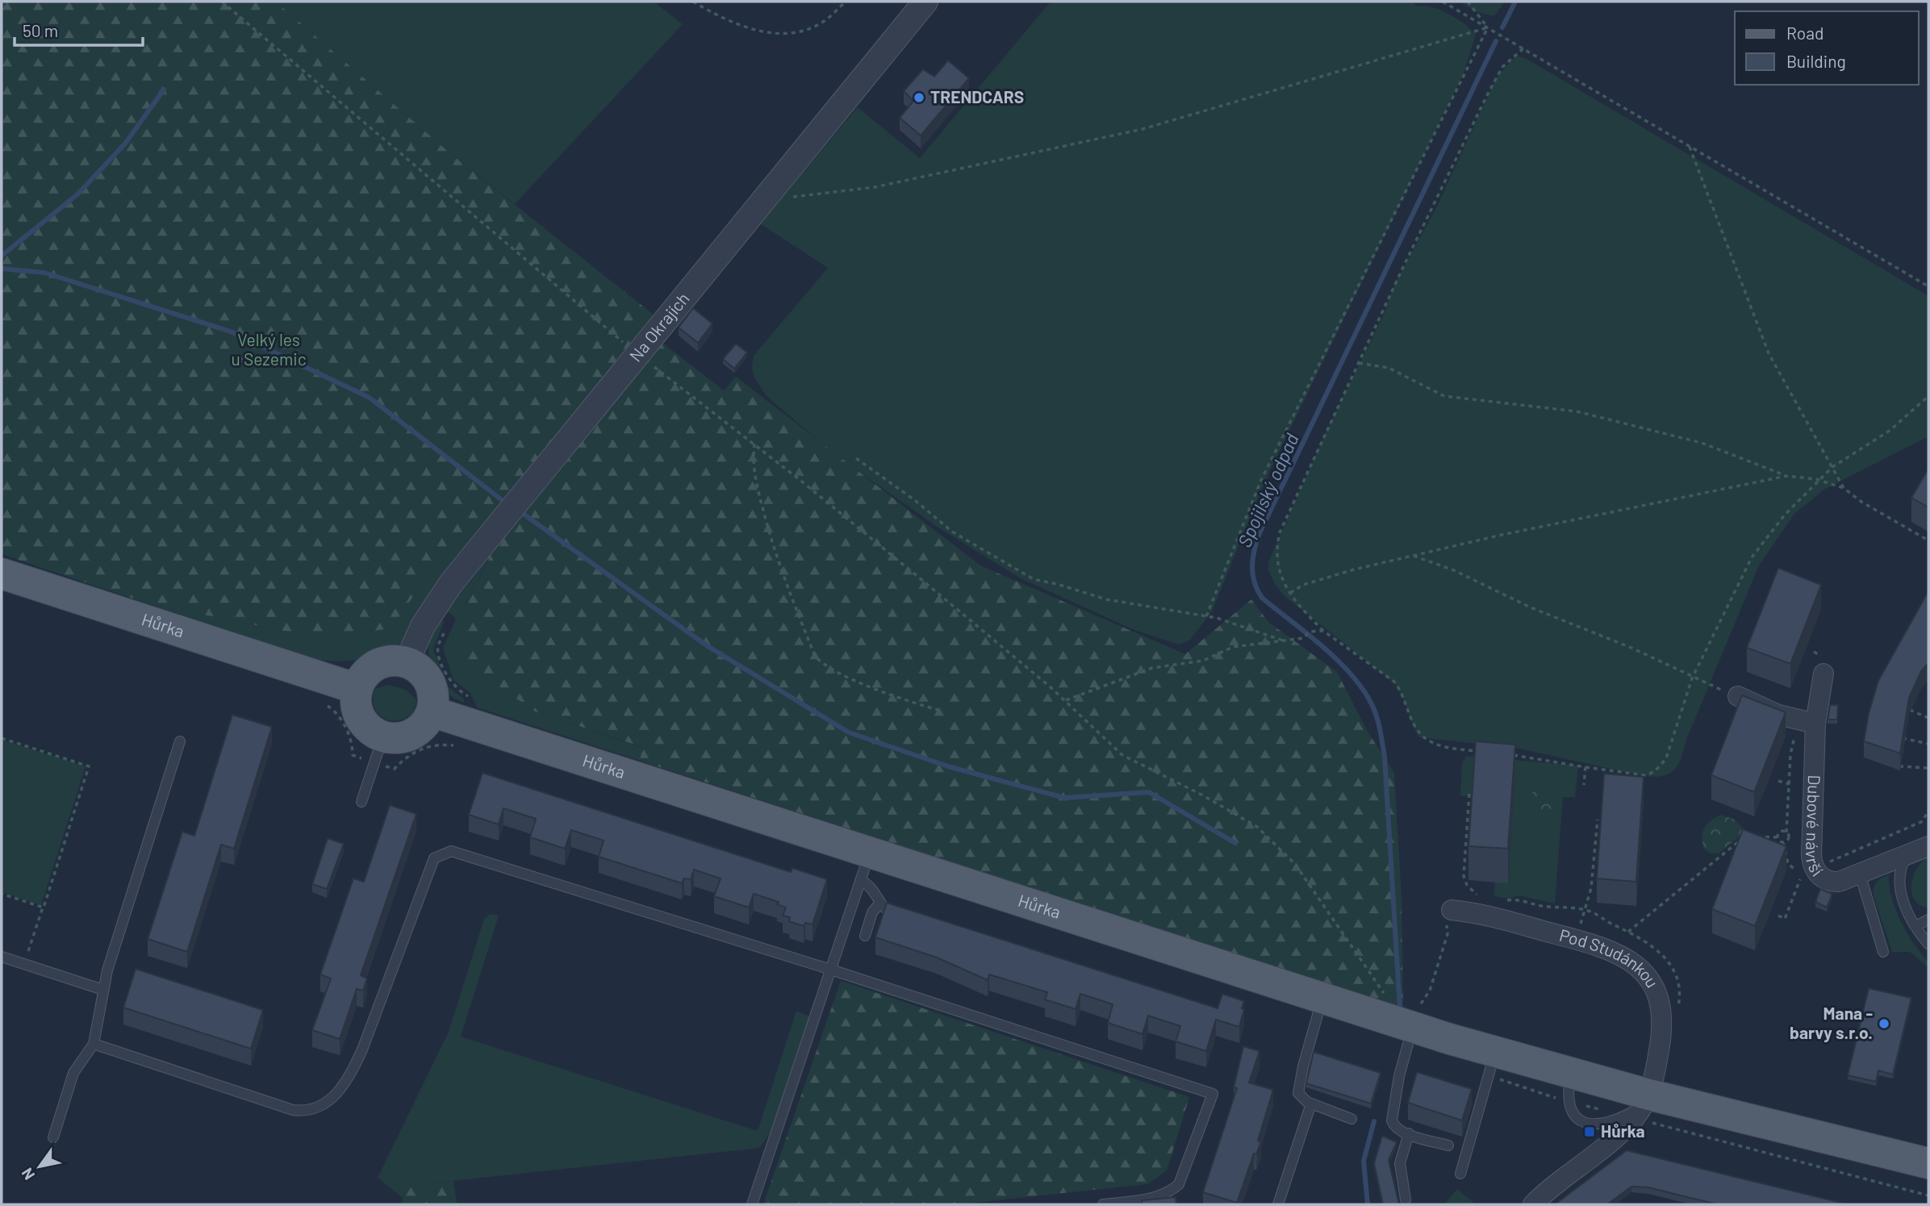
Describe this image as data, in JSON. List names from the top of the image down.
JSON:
{
  "streets": {
    "main road": ["Hůrka"],
    "street": ["Na Okrajích", "Dubové návrší", "Pod Studánkou"]
  },
  "crossings": [
    ["Na Okrajích", "Hůrka"],
    ["Hůrka", "Pod Studánkou"]
  ],
  "water": ["Spojilský odpad"],
  "parks": ["Velký les u Sezemic"],
  "places": {
    "other": ["TRENDCARS", "Mana - barvy s.r.o."],
    "transit": ["Hůrka"]
  },
  "legend": ["Road", "Building"],
  "scale_bar": "50 m",
  "north": "bottom left"
}
